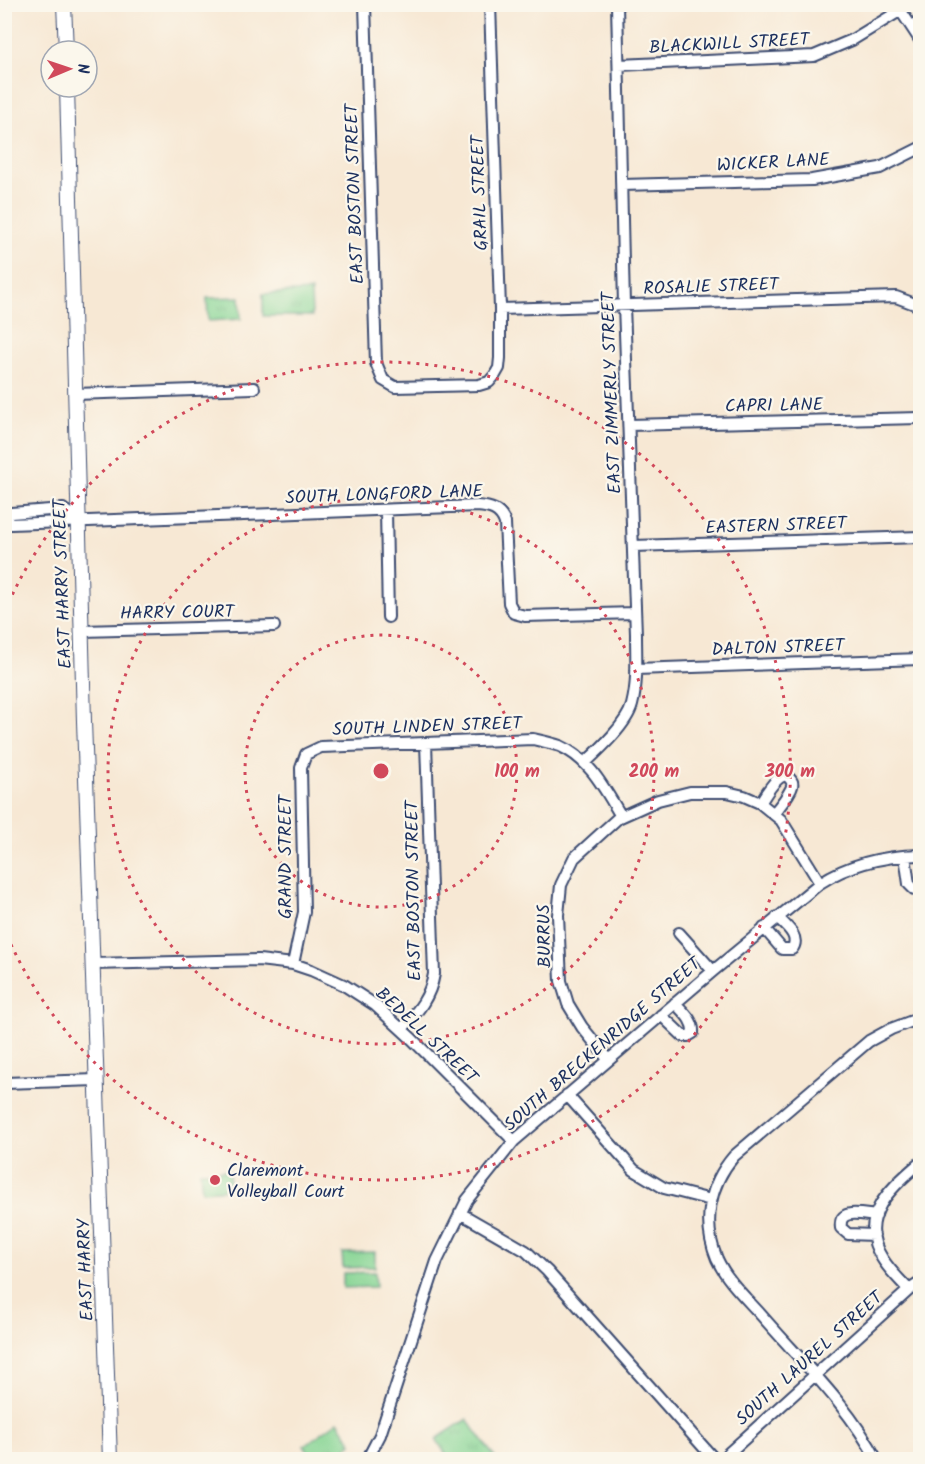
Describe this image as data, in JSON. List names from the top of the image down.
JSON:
{
  "streets": {
    "main road": ["EAST HARRY STREET", "EAST HARRY"],
    "street": [
      "BLACKWILL STREET",
      "WICKER LANE",
      "GRAIL STREET",
      "EAST BOSTON STREET",
      "ROSALIE STREET",
      "EAST ZIMMERLY STREET",
      "CAPRI LANE",
      "SOUTH LONGFORD LANE",
      "EASTERN STREET",
      "HARRY COURT",
      "DALTON STREET",
      "SOUTH LINDEN STREET",
      "GRAND STREET",
      "BURRUS",
      "BEDELL STREET",
      "SOUTH BRECKENRIDGE STREET",
      "SOUTH LAUREL STREET"
    ]
  },
  "crossings": [
    ["BLACKWILL STREET", "EAST ZIMMERLY STREET"],
    ["WICKER LANE", "EAST ZIMMERLY STREET"],
    ["GRAIL STREET", "EAST BOSTON STREET"],
    ["GRAIL STREET", "ROSALIE STREET"],
    ["EAST BOSTON STREET", "SOUTH LINDEN STREET"],
    ["EAST BOSTON STREET", "BEDELL STREET"],
    ["ROSALIE STREET", "EAST ZIMMERLY STREET"],
    ["EAST ZIMMERLY STREET", "CAPRI LANE"],
    ["EAST ZIMMERLY STREET", "SOUTH LONGFORD LANE"],
    ["EAST ZIMMERLY STREET", "EASTERN STREET"],
    ["EAST ZIMMERLY STREET", "DALTON STREET"],
    ["EAST ZIMMERLY STREET", "SOUTH LINDEN STREET"],
    ["SOUTH LONGFORD LANE", "EAST HARRY STREET"],
    ["EAST HARRY STREET", "HARRY COURT"],
    ["EAST HARRY STREET", "BEDELL STREET"],
    ["EAST HARRY STREET", "EAST HARRY"],
    ["SOUTH LINDEN STREET", "GRAND STREET"],
    ["SOUTH LINDEN STREET", "BURRUS"],
    ["GRAND STREET", "BEDELL STREET"],
    ["BURRUS", "SOUTH BRECKENRIDGE STREET"],
    ["BEDELL STREET", "SOUTH BRECKENRIDGE STREET"]
  ],
  "places": ["Claremont Volleyball Court"],
  "north": "right",
  "rings": ["100 m", "200 m", "300 m"]
}
